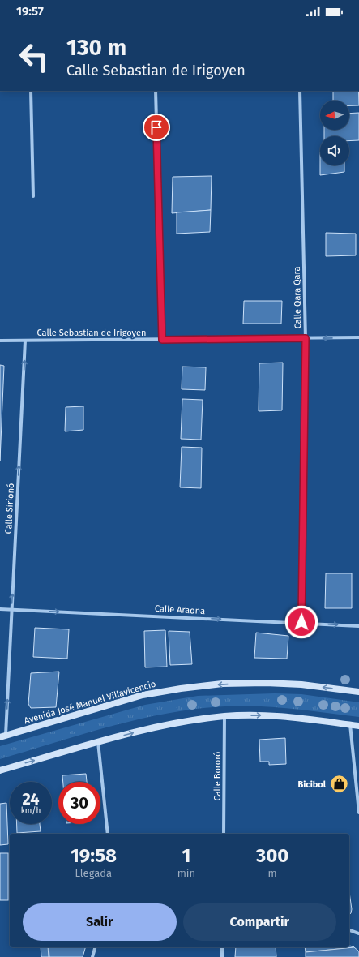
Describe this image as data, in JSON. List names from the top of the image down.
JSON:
{
  "streets": {
    "main road": ["Avenida José Manuel Villavicencio"],
    "street": [
      "Calle Qara Qara",
      "Calle Sebastian de Irigoyen",
      "Calle Sirionó",
      "Calle Araona",
      "Calle Bororó"
    ]
  },
  "crossings": [
    ["Calle Qara Qara", "Calle Sebastian de Irigoyen"],
    ["Calle Qara Qara", "Calle Araona"],
    ["Calle Sebastian de Irigoyen", "Calle Sirionó"],
    ["Calle Sirionó", "Calle Araona"],
    ["Calle Sirionó", "Avenida José Manuel Villavicencio"]
  ],
  "one_way": ["Calle Sirionó", "Calle Araona"],
  "places": {
    "shop": ["Bicibol"]
  },
  "north": "left",
  "page": {
    "status": "19:57",
    "turn": ["130 m", "Calle Sebastian de Irigoyen"],
    "speed": "24 km/h",
    "limit": "30",
    "eta": [
      "19:58",
      "Llegada",
      "1",
      "min",
      "300",
      "m"
    ],
    "buttons": ["Salir", "Compartir"]
  }
}
